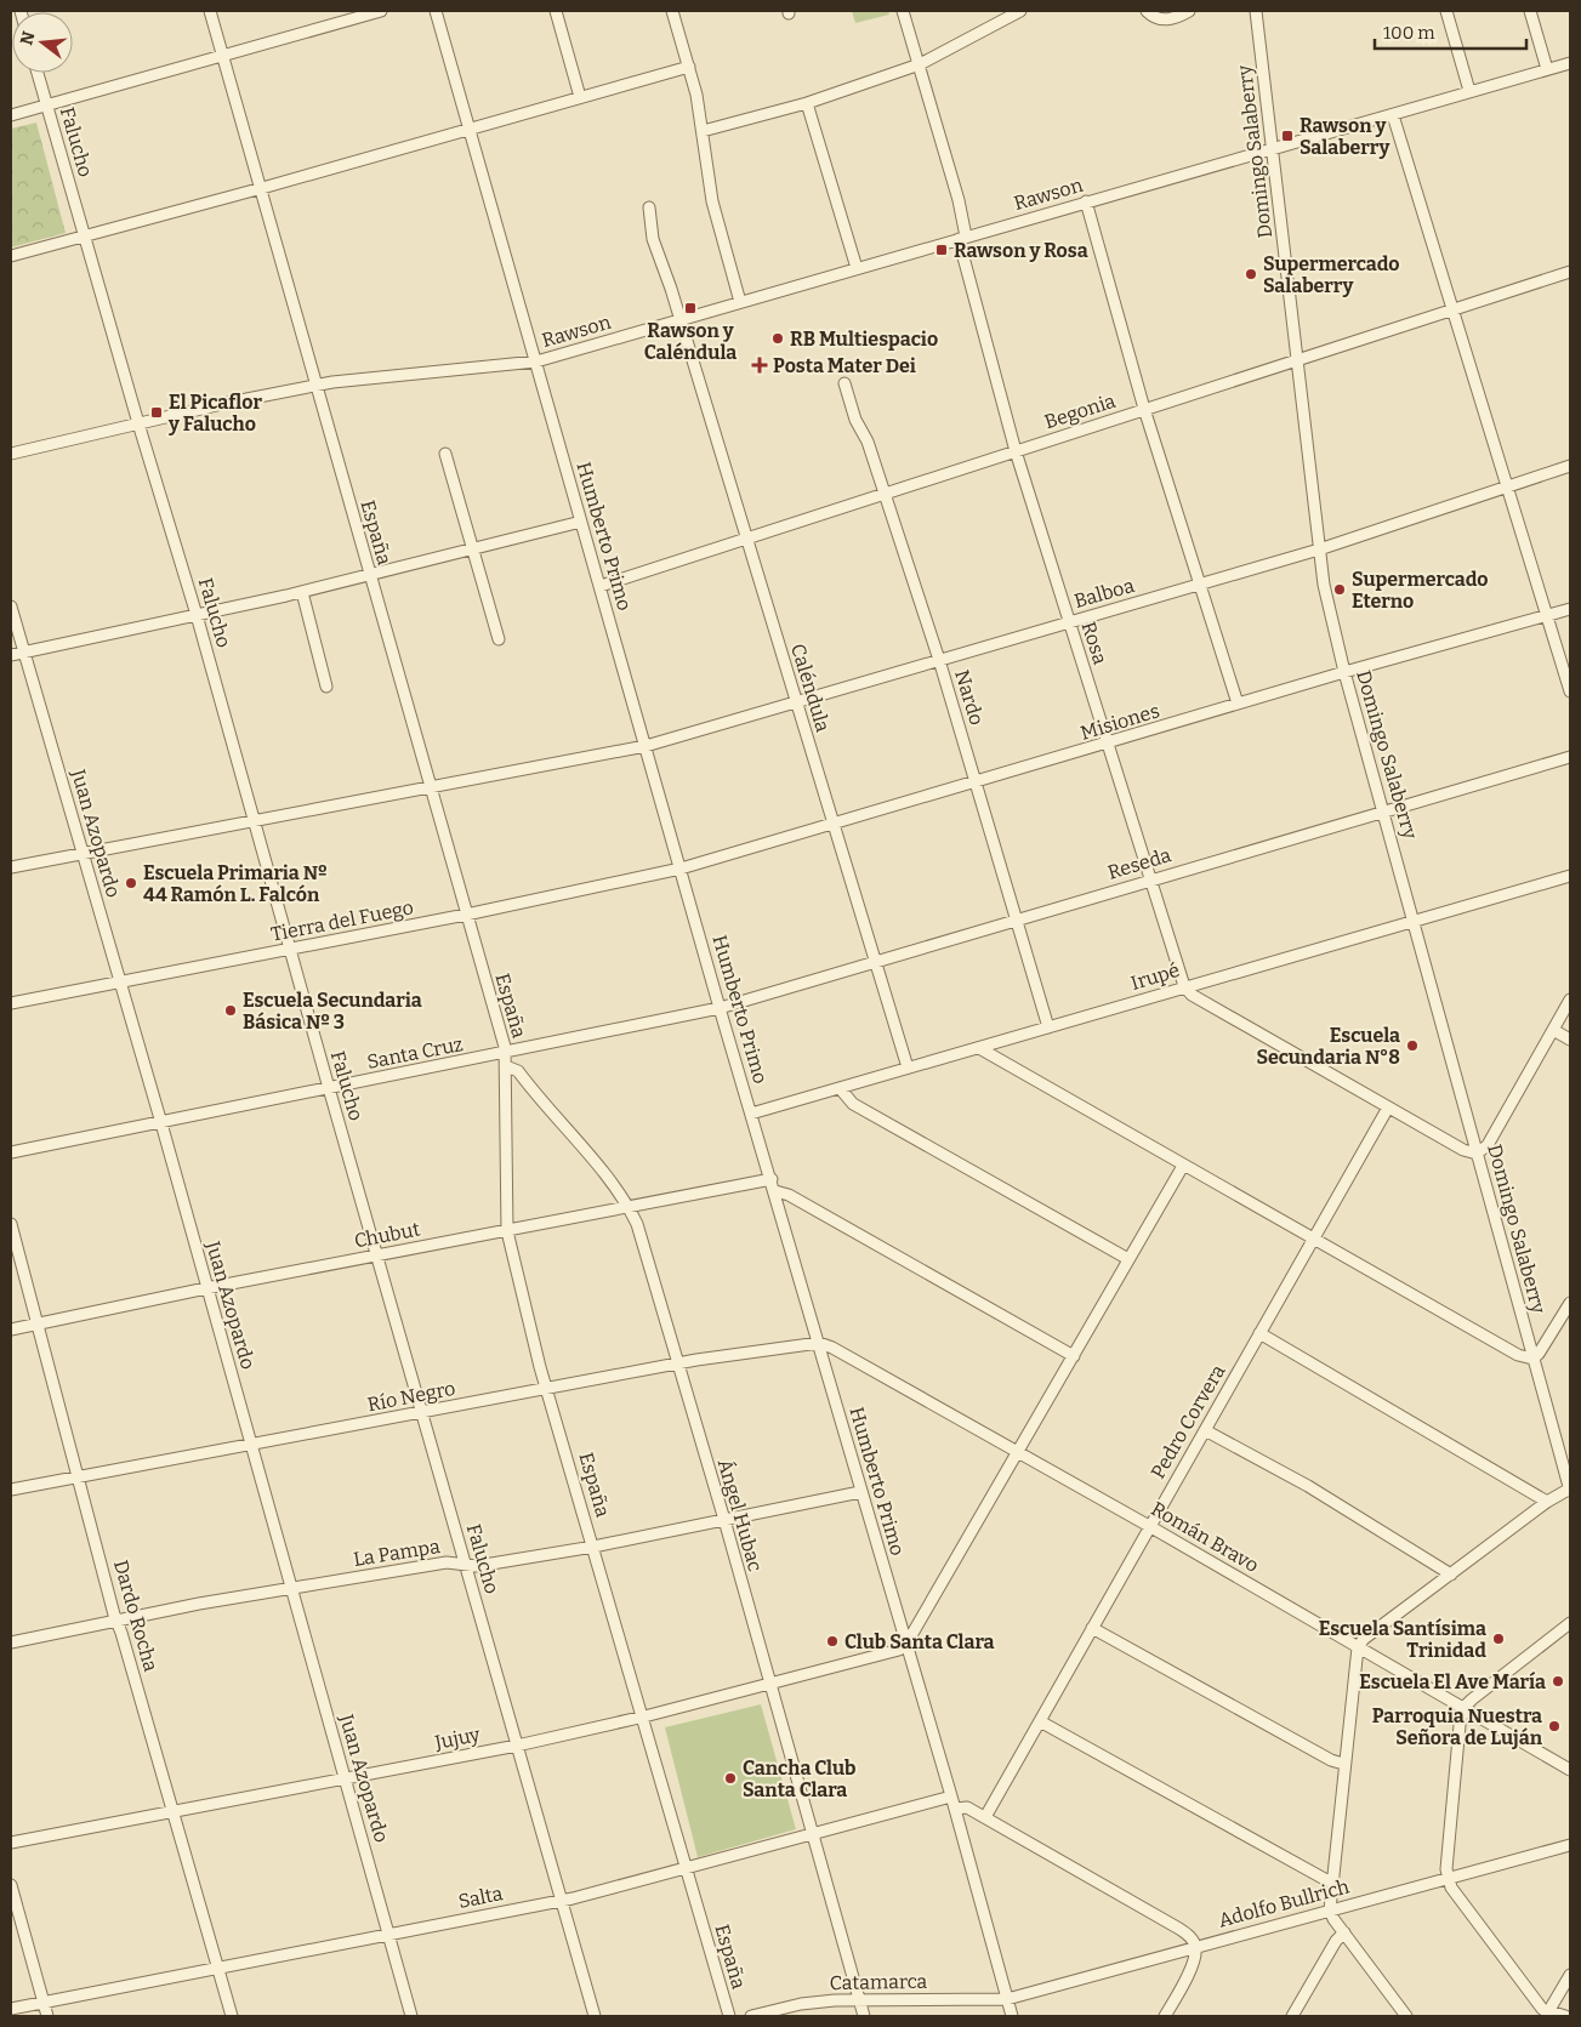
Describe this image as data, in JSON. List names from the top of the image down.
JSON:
{
  "streets": {
    "street": [
      "Falucho",
      "Domingo Salaberry",
      "Rawson",
      "Begonia",
      "España",
      "Humberto Primo",
      "Balboa",
      "Rosa",
      "Caléndula",
      "Nardo",
      "Misiones",
      "Juan Azopardo",
      "Reseda",
      "Tierra del Fuego",
      "Irupé",
      "Santa Cruz",
      "Chubut",
      "Río Negro",
      "Pedro Corvera",
      "Ángel Hubac",
      "Román Bravo",
      "La Pampa",
      "Dardo Rocha",
      "Jujuy",
      "Salta",
      "Adolfo Bullrich",
      "Catamarca"
    ]
  },
  "crossings": [
    ["Falucho", "Rawson"],
    ["Falucho", "Balboa"],
    ["Falucho", "Tierra del Fuego"],
    ["Falucho", "Santa Cruz"],
    ["Falucho", "Chubut"],
    ["Falucho", "Río Negro"],
    ["Falucho", "La Pampa"],
    ["Falucho", "Jujuy"],
    ["Falucho", "Salta"],
    ["Domingo Salaberry", "Rawson"],
    ["Domingo Salaberry", "Begonia"],
    ["Domingo Salaberry", "Balboa"],
    ["Domingo Salaberry", "Misiones"],
    ["Domingo Salaberry", "Reseda"],
    ["Domingo Salaberry", "Irupé"],
    ["Rawson", "España"],
    ["Rawson", "Humberto Primo"],
    ["Rawson", "Rosa"],
    ["Rawson", "Caléndula"],
    ["Begonia", "Humberto Primo"],
    ["Begonia", "Rosa"],
    ["Begonia", "Caléndula"],
    ["Begonia", "Nardo"],
    ["España", "Balboa"],
    ["España", "Tierra del Fuego"],
    ["España", "Santa Cruz"],
    ["España", "Chubut"],
    ["España", "Río Negro"],
    ["España", "Ángel Hubac"],
    ["España", "La Pampa"],
    ["España", "Jujuy"],
    ["España", "Salta"],
    ["Humberto Primo", "Balboa"],
    ["Humberto Primo", "Misiones"],
    ["Humberto Primo", "Reseda"],
    ["Humberto Primo", "Tierra del Fuego"],
    ["Humberto Primo", "Irupé"],
    ["Humberto Primo", "Santa Cruz"],
    ["Humberto Primo", "Chubut"],
    ["Humberto Primo", "Río Negro"],
    ["Humberto Primo", "Román Bravo"],
    ["Humberto Primo", "La Pampa"],
    ["Humberto Primo", "Jujuy"],
    ["Humberto Primo", "Salta"],
    ["Humberto Primo", "Adolfo Bullrich"],
    ["Humberto Primo", "Catamarca"],
    ["Balboa", "Rosa"],
    ["Balboa", "Caléndula"],
    ["Balboa", "Nardo"],
    ["Balboa", "Juan Azopardo"],
    ["Rosa", "Misiones"],
    ["Rosa", "Reseda"],
    ["Rosa", "Irupé"],
    ["Caléndula", "Misiones"],
    ["Caléndula", "Reseda"],
    ["Caléndula", "Irupé"],
    ["Nardo", "Misiones"],
    ["Nardo", "Reseda"],
    ["Nardo", "Irupé"],
    ["Misiones", "Tierra del Fuego"],
    ["Juan Azopardo", "Tierra del Fuego"],
    ["Juan Azopardo", "Santa Cruz"],
    ["Juan Azopardo", "Chubut"],
    ["Juan Azopardo", "Río Negro"],
    ["Juan Azopardo", "La Pampa"],
    ["Juan Azopardo", "Jujuy"],
    ["Juan Azopardo", "Salta"],
    ["Reseda", "Santa Cruz"],
    ["Chubut", "Ángel Hubac"],
    ["Chubut", "Dardo Rocha"],
    ["Río Negro", "Ángel Hubac"],
    ["Río Negro", "Román Bravo"],
    ["Río Negro", "Dardo Rocha"],
    ["Pedro Corvera", "Román Bravo"],
    ["Ángel Hubac", "La Pampa"],
    ["Ángel Hubac", "Jujuy"],
    ["Ángel Hubac", "Salta"],
    ["Ángel Hubac", "Catamarca"],
    ["La Pampa", "Dardo Rocha"],
    ["Dardo Rocha", "Jujuy"],
    ["Dardo Rocha", "Salta"],
    ["Adolfo Bullrich", "Catamarca"]
  ],
  "places": {
    "transit": [
      "Rawson y Salaberry",
      "Rawson y Rosa",
      "Rawson y Caléndula",
      "El Picaflor y Falucho"
    ],
    "other": [
      "Supermercado Salaberry",
      "RB Multiespacio",
      "Supermercado Eterno",
      "Escuela Primaria Nº 44 Ramón L. Falcón",
      "Escuela Secundaria Básica Nº 3",
      "Escuela Secundaria N°8",
      "Escuela Santísima Trinidad",
      "Club Santa Clara",
      "Escuela El Ave María",
      "Parroquia Nuestra Señora de Luján",
      "Cancha Club Santa Clara"
    ],
    "health": ["Posta Mater Dei"]
  },
  "scale_bar": "100 m",
  "north": "left"
}
